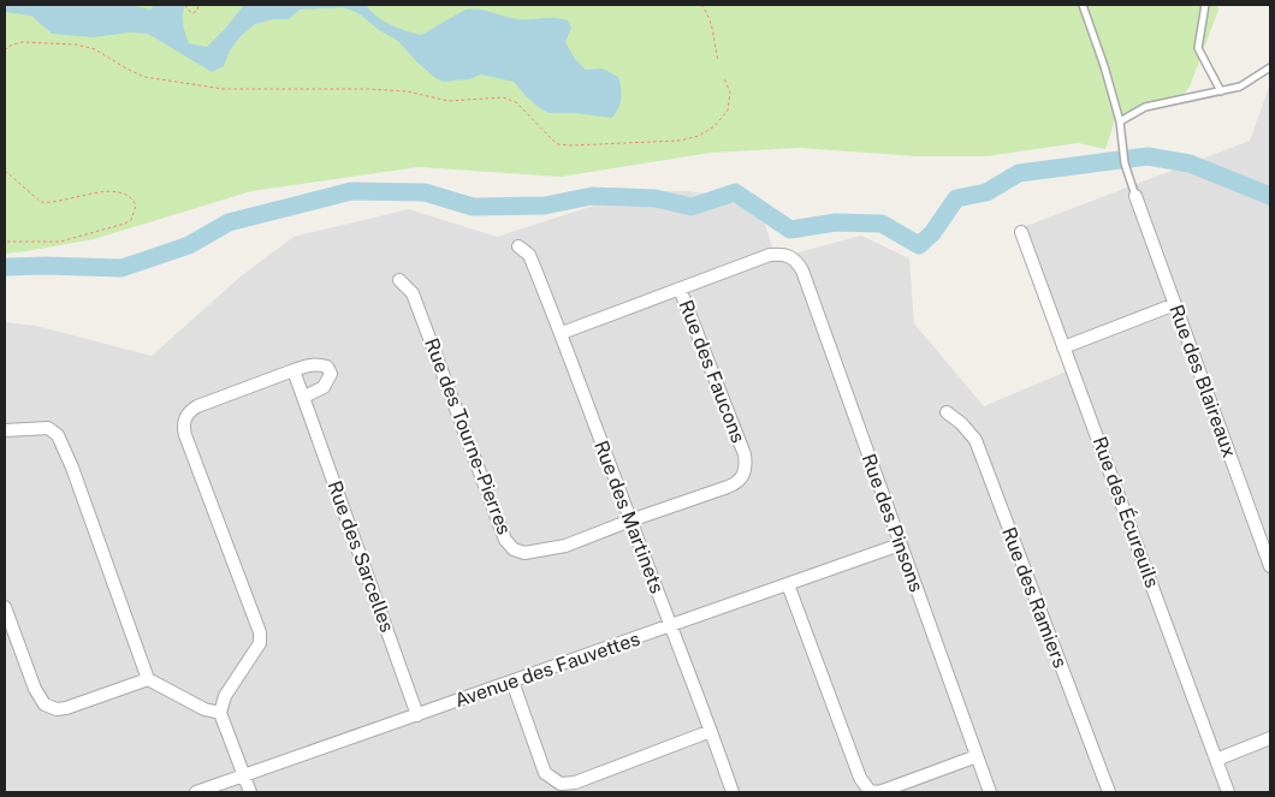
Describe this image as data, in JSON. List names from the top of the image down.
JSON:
{
  "streets": {
    "street": [
      "Rue des Faucons",
      "Rue des Blaireaux",
      "Rue des Tourne-Pierres",
      "Rue des Écureuils",
      "Rue des Martinets",
      "Rue des Pinsons",
      "Rue des Sarcelles",
      "Rue des Ramiers",
      "Avenue des Fauvettes"
    ]
  },
  "crossings": [
    ["Rue des Faucons", "Rue des Tourne-Pierres"],
    ["Rue des Faucons", "Rue des Martinets"],
    ["Rue des Faucons", "Rue des Pinsons"],
    ["Rue des Tourne-Pierres", "Rue des Martinets"],
    ["Rue des Martinets", "Avenue des Fauvettes"],
    ["Rue des Pinsons", "Avenue des Fauvettes"],
    ["Rue des Sarcelles", "Avenue des Fauvettes"]
  ]
}
